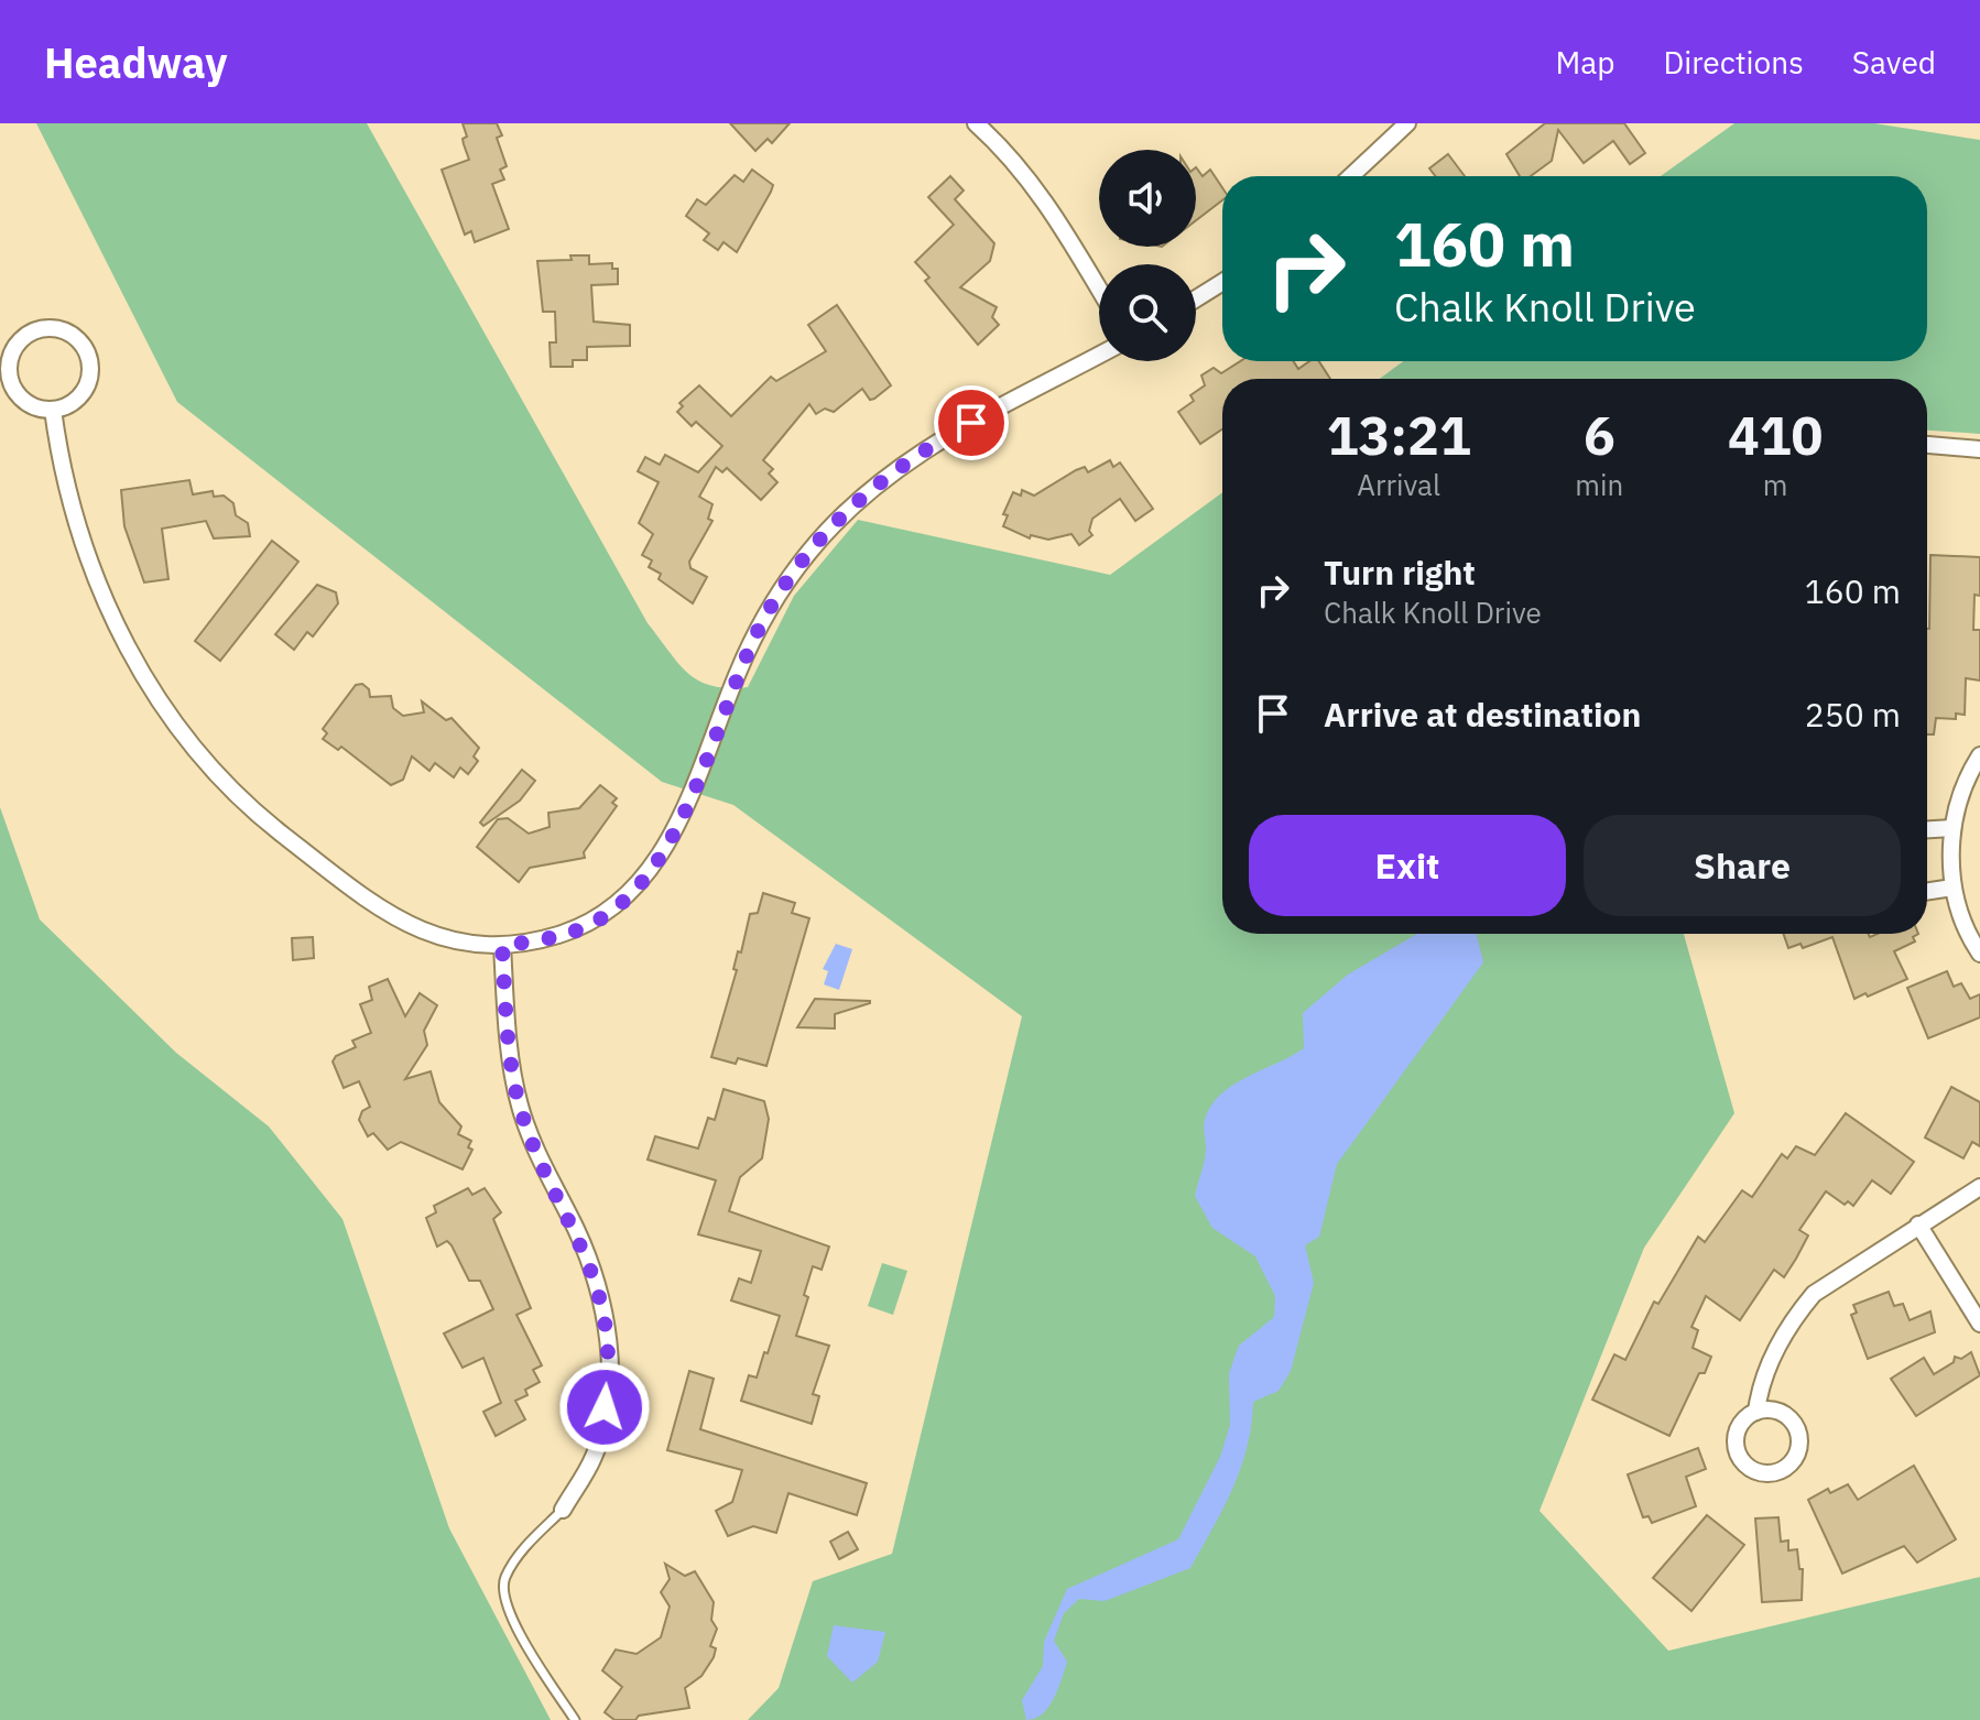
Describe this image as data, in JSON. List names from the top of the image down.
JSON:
{
  "page": {
    "header": "Headway",
    "nav": ["Map", "Directions", "Saved"],
    "turn": ["160 m", "Chalk Knoll Drive"],
    "eta": [
      "13:21",
      "Arrival",
      "6",
      "min",
      "410",
      "m"
    ],
    "list": [
      {
        "name": "Turn right",
        "note": "Chalk Knoll Drive",
        "value": "160 m"
      },
      {
        "name": "Arrive at destination",
        "value": "250 m"
      }
    ],
    "buttons": ["Exit", "Share"]
  }
}
